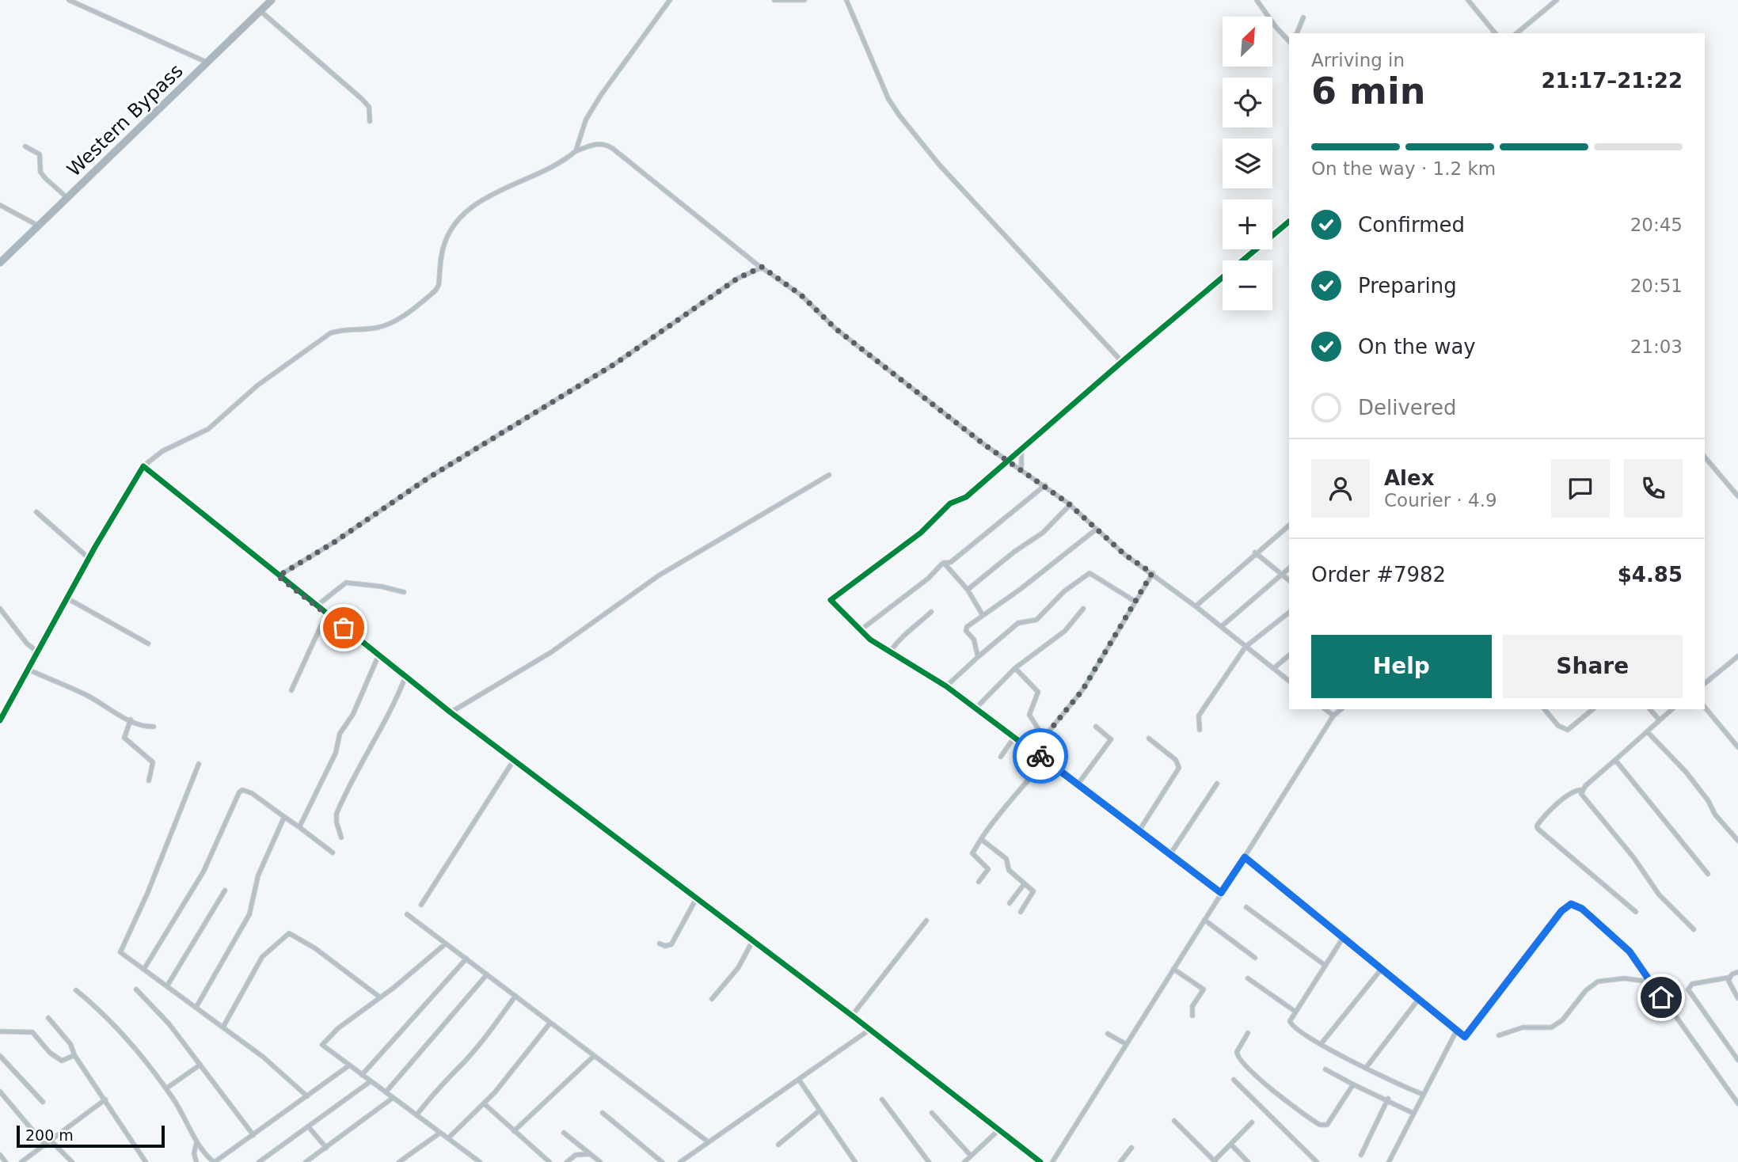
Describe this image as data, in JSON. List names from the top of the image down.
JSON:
{
  "streets": {
    "main road": ["Western Bypass"]
  },
  "scale_bar": "200 m",
  "north": "top right",
  "page": {
    "map_buttons": ["+", "−"],
    "heading": ["6 min", "Arriving in", "21:17–21:22"],
    "panel": [
      "Alex",
      "Courier · 4.9",
      "Order #7982",
      "$4.85"
    ],
    "bar": "On the way · 1.2 km",
    "list": [
      ["Confirmed", "20:45"],
      ["Preparing", "20:51"],
      ["On the way", "21:03"],
      "Delivered"
    ],
    "buttons": ["Help", "Share"],
    "scale": "200 m"
  }
}
